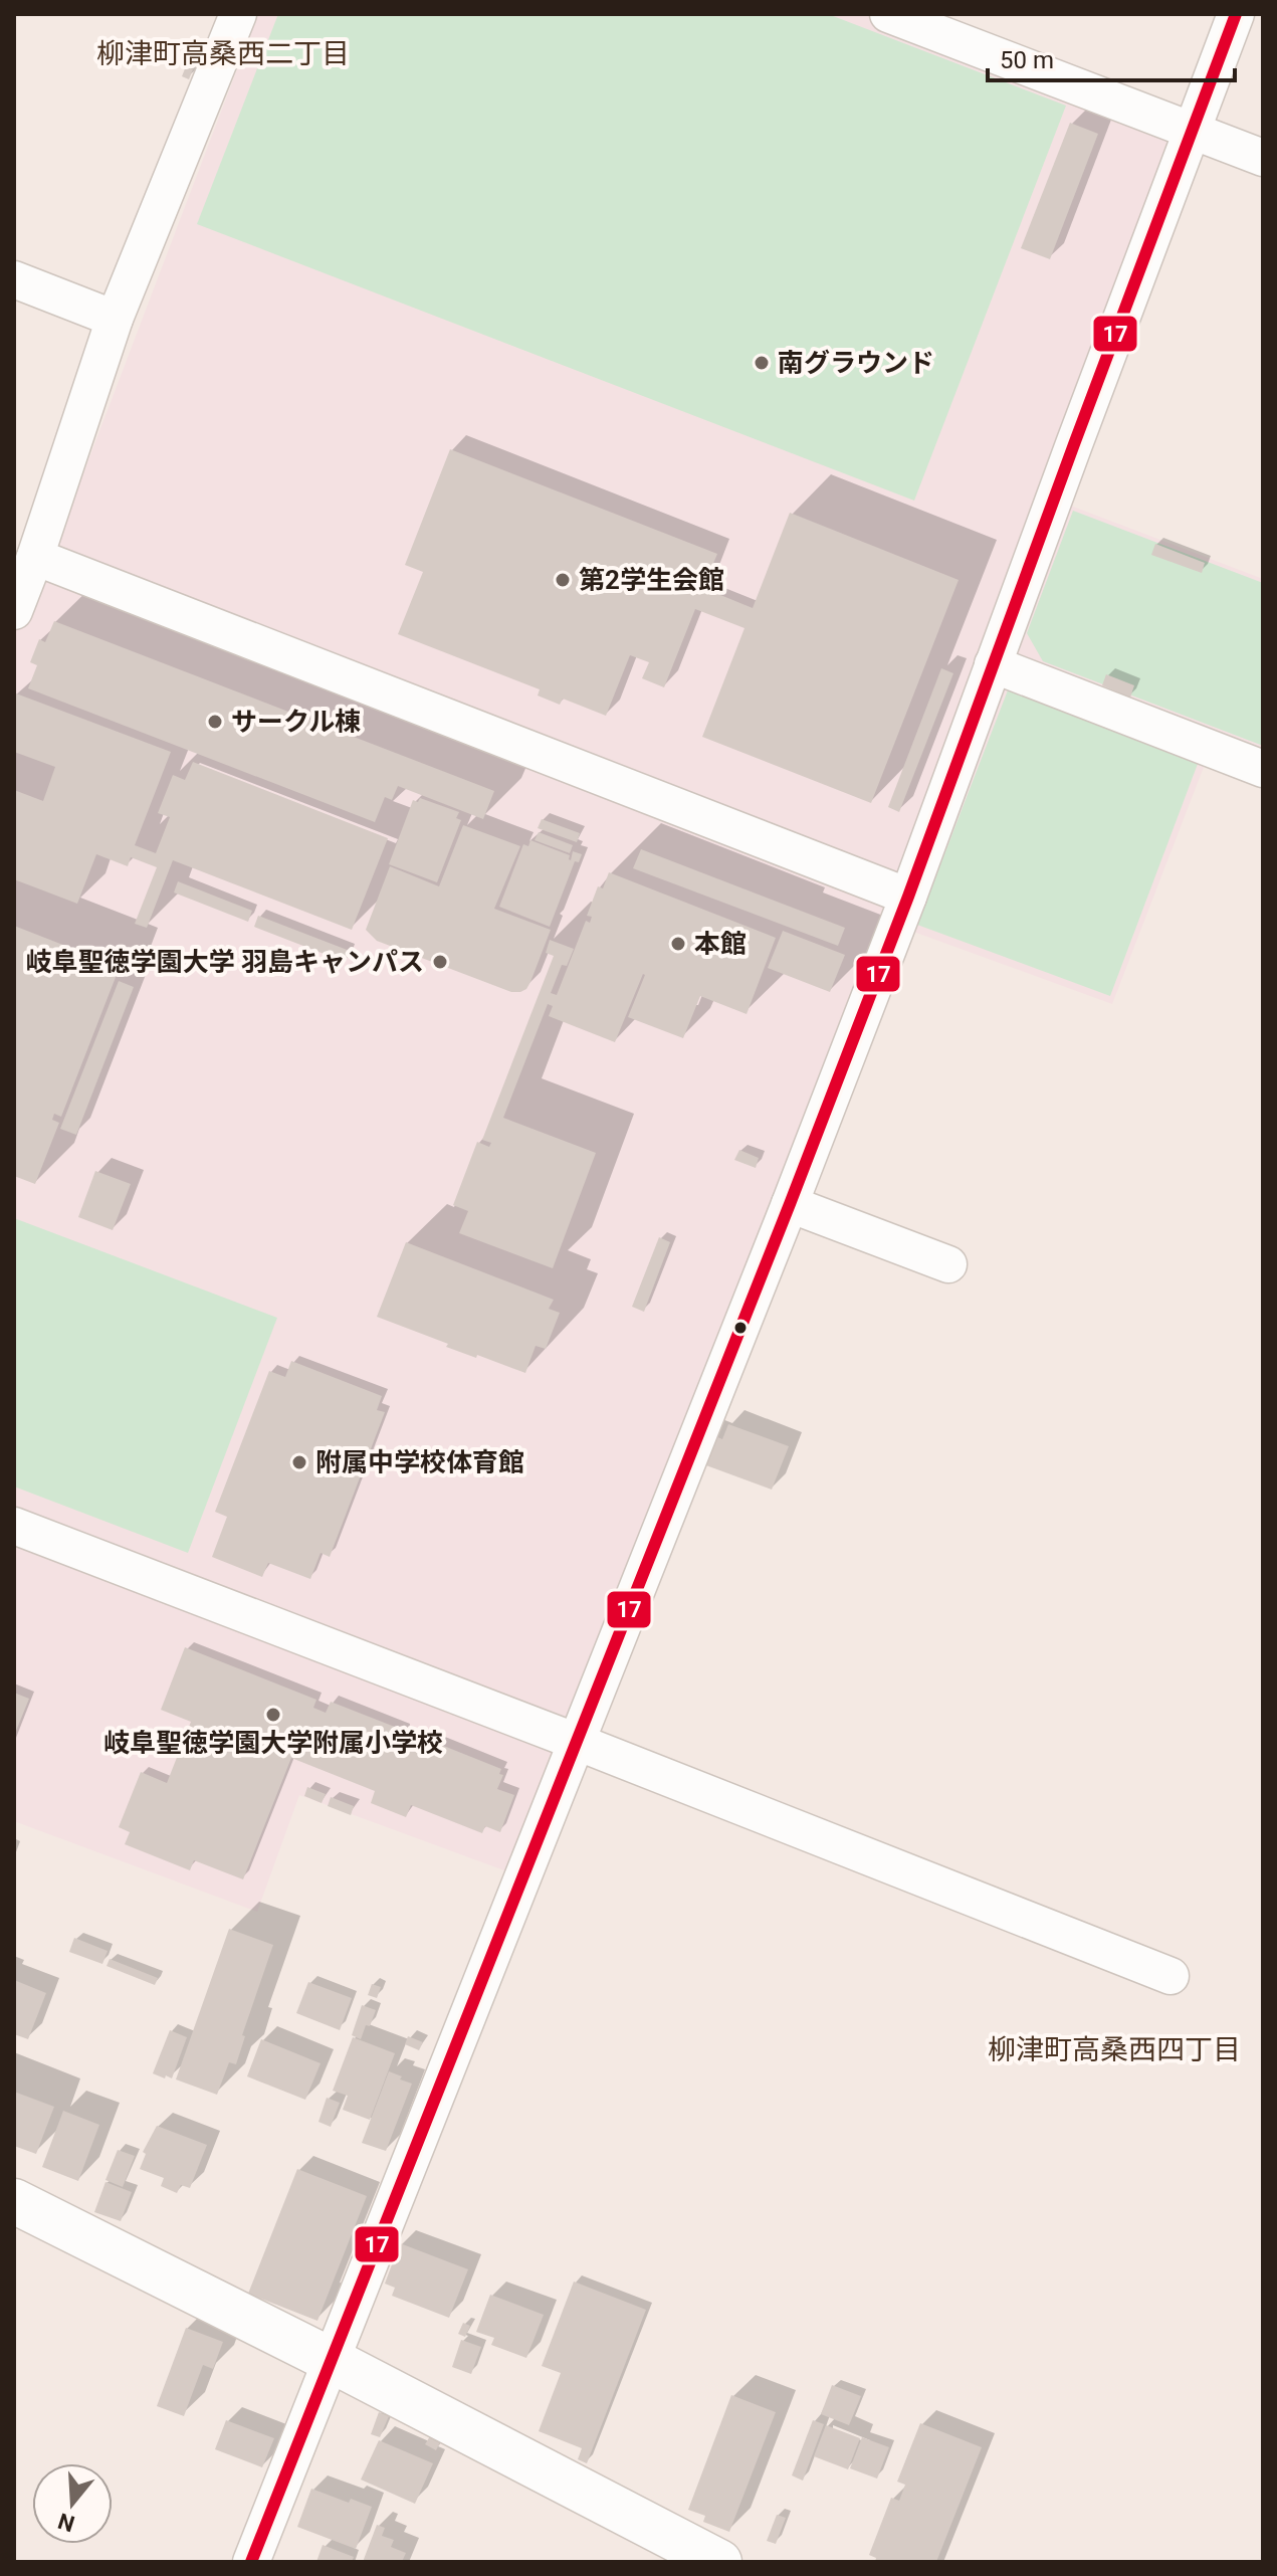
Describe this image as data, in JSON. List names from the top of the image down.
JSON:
{
  "districts": ["柳津町高桑西二丁目", "柳津町高桑西四丁目"],
  "places": [
    "南グラウンド",
    "第2学生会館",
    "サークル棟",
    "本館",
    "岐阜聖徳学園大学 羽島キャンパス",
    "附属中学校体育館",
    "岐阜聖徳学園大学附属小学校"
  ],
  "lines": ["transit line 17"],
  "scale_bar": "50 m",
  "north": "bottom"
}
